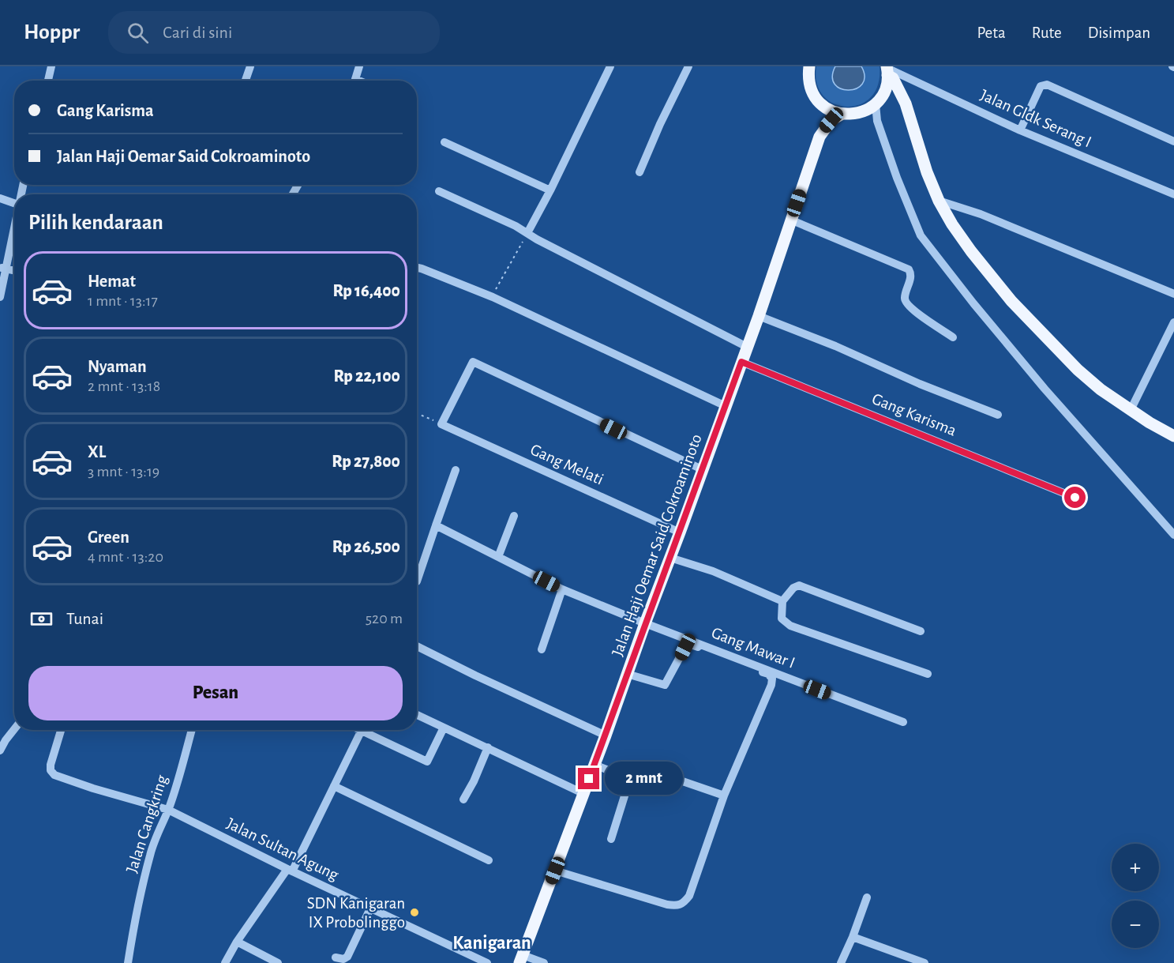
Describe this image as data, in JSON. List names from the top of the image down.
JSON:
{
  "streets": {
    "main road": ["Jalan Haji Oemar Said Cokroaminoto"],
    "street": [
      "Jalan Gldk Serang I",
      "Gang Karisma",
      "Gang Melati",
      "Gang Mawar I",
      "Jalan Cangkring",
      "Jalan Sultan Agung"
    ]
  },
  "crossings": [
    ["Gang Karisma", "Jalan Haji Oemar Said Cokroaminoto"],
    ["Gang Melati", "Jalan Haji Oemar Said Cokroaminoto"],
    ["Jalan Haji Oemar Said Cokroaminoto", "Gang Mawar I"],
    ["Jalan Cangkring", "Jalan Sultan Agung"]
  ],
  "districts": ["Kanigaran"],
  "places": ["SDN Kanigaran IX Probolinggo"],
  "page": {
    "header": "Hoppr",
    "search": "Cari di sini",
    "nav": ["Peta", "Rute", "Disimpan"],
    "banner": ["Gang Karisma", "Jalan Haji Oemar Said Cokroaminoto"],
    "heading": "Pilih kendaraan",
    "list": [
      {
        "name": "Hemat",
        "note": "1 mnt · 13:17",
        "value": "Rp 16,400"
      },
      {
        "name": "Nyaman",
        "note": "2 mnt · 13:18",
        "value": "Rp 22,100"
      },
      {
        "name": "XL",
        "note": "3 mnt · 13:19",
        "value": "Rp 27,800"
      },
      {
        "name": "Green",
        "note": "4 mnt · 13:20",
        "value": "Rp 26,500"
      }
    ],
    "pay": ["Tunai", "520 m"],
    "buttons": "Pesan",
    "bubble": "2 mnt",
    "map_buttons": ["+", "−"]
  }
}
